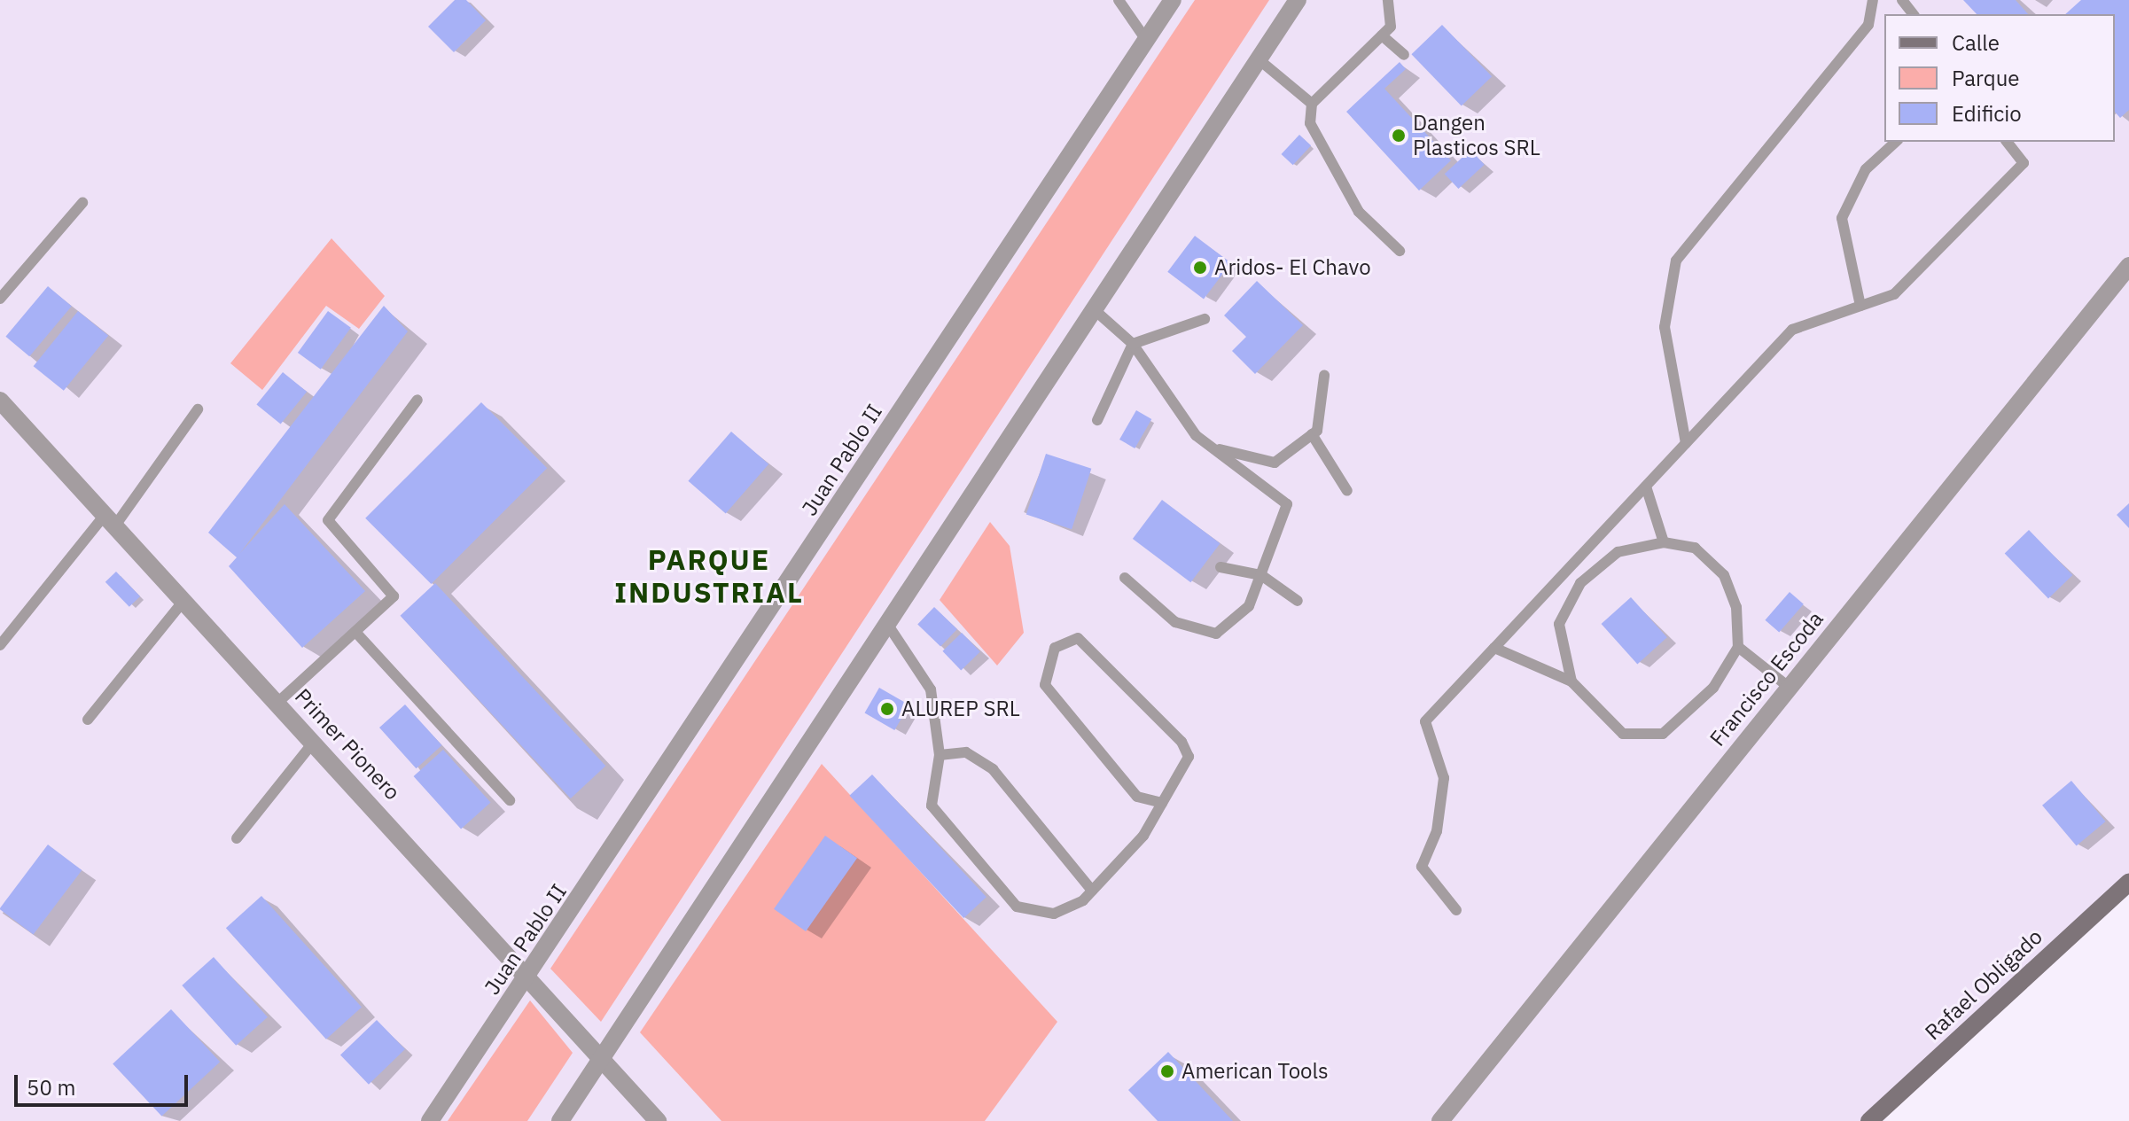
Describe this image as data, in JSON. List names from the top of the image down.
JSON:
{
  "streets": {
    "street": [
      "Juan Pablo II",
      "Francisco Escoda",
      "Primer Pionero",
      "Rafael Obligado"
    ]
  },
  "crossings": [
    ["Juan Pablo II", "Primer Pionero"]
  ],
  "districts": ["PARQUE INDUSTRIAL"],
  "places": [
    "Dangen Plasticos SRL",
    "Aridos- El Chavo",
    "ALUREP SRL",
    "American Tools"
  ],
  "legend": ["Calle", "Parque", "Edificio"],
  "scale_bar": "50 m"
}
